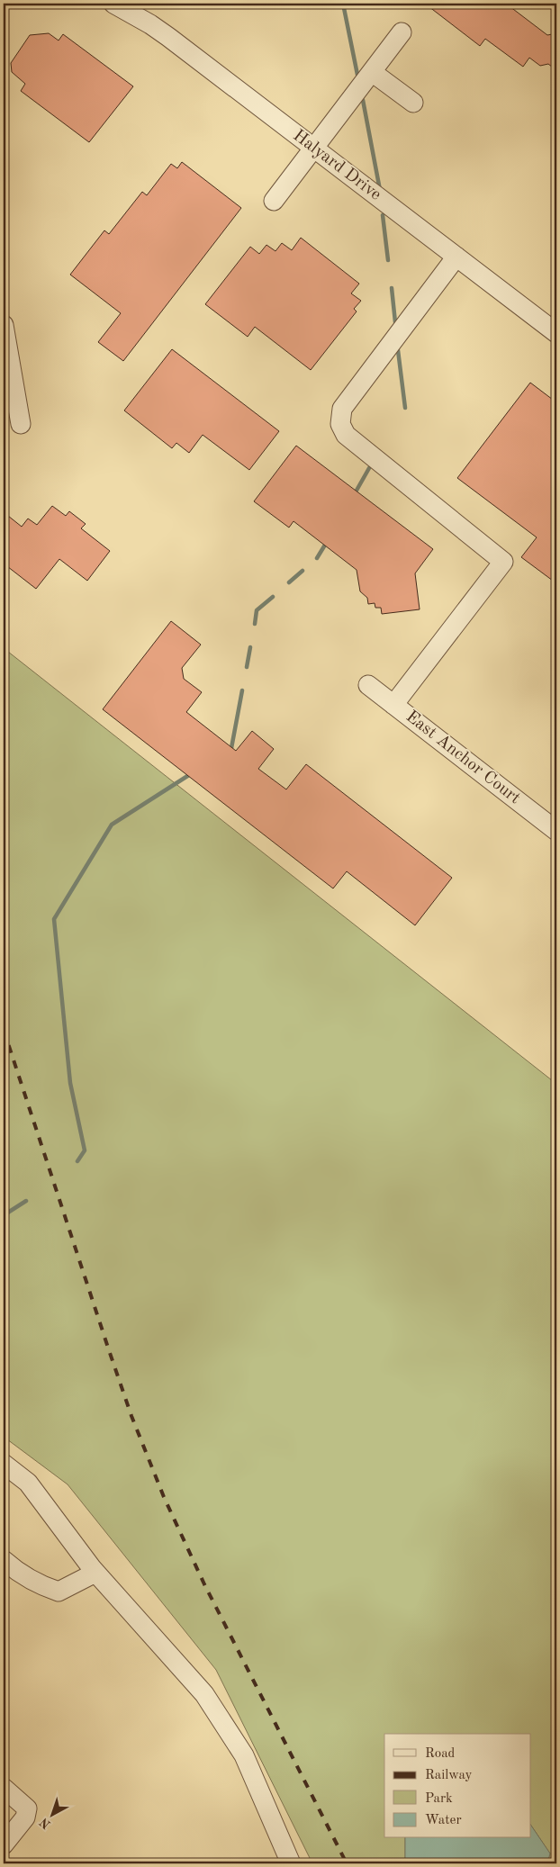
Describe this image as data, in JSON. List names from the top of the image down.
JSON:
{
  "streets": {
    "street": ["Halyard Drive", "East Anchor Court"]
  },
  "legend": [
    "Road",
    "Railway",
    "Park",
    "Water"
  ],
  "north": "bottom left"
}
